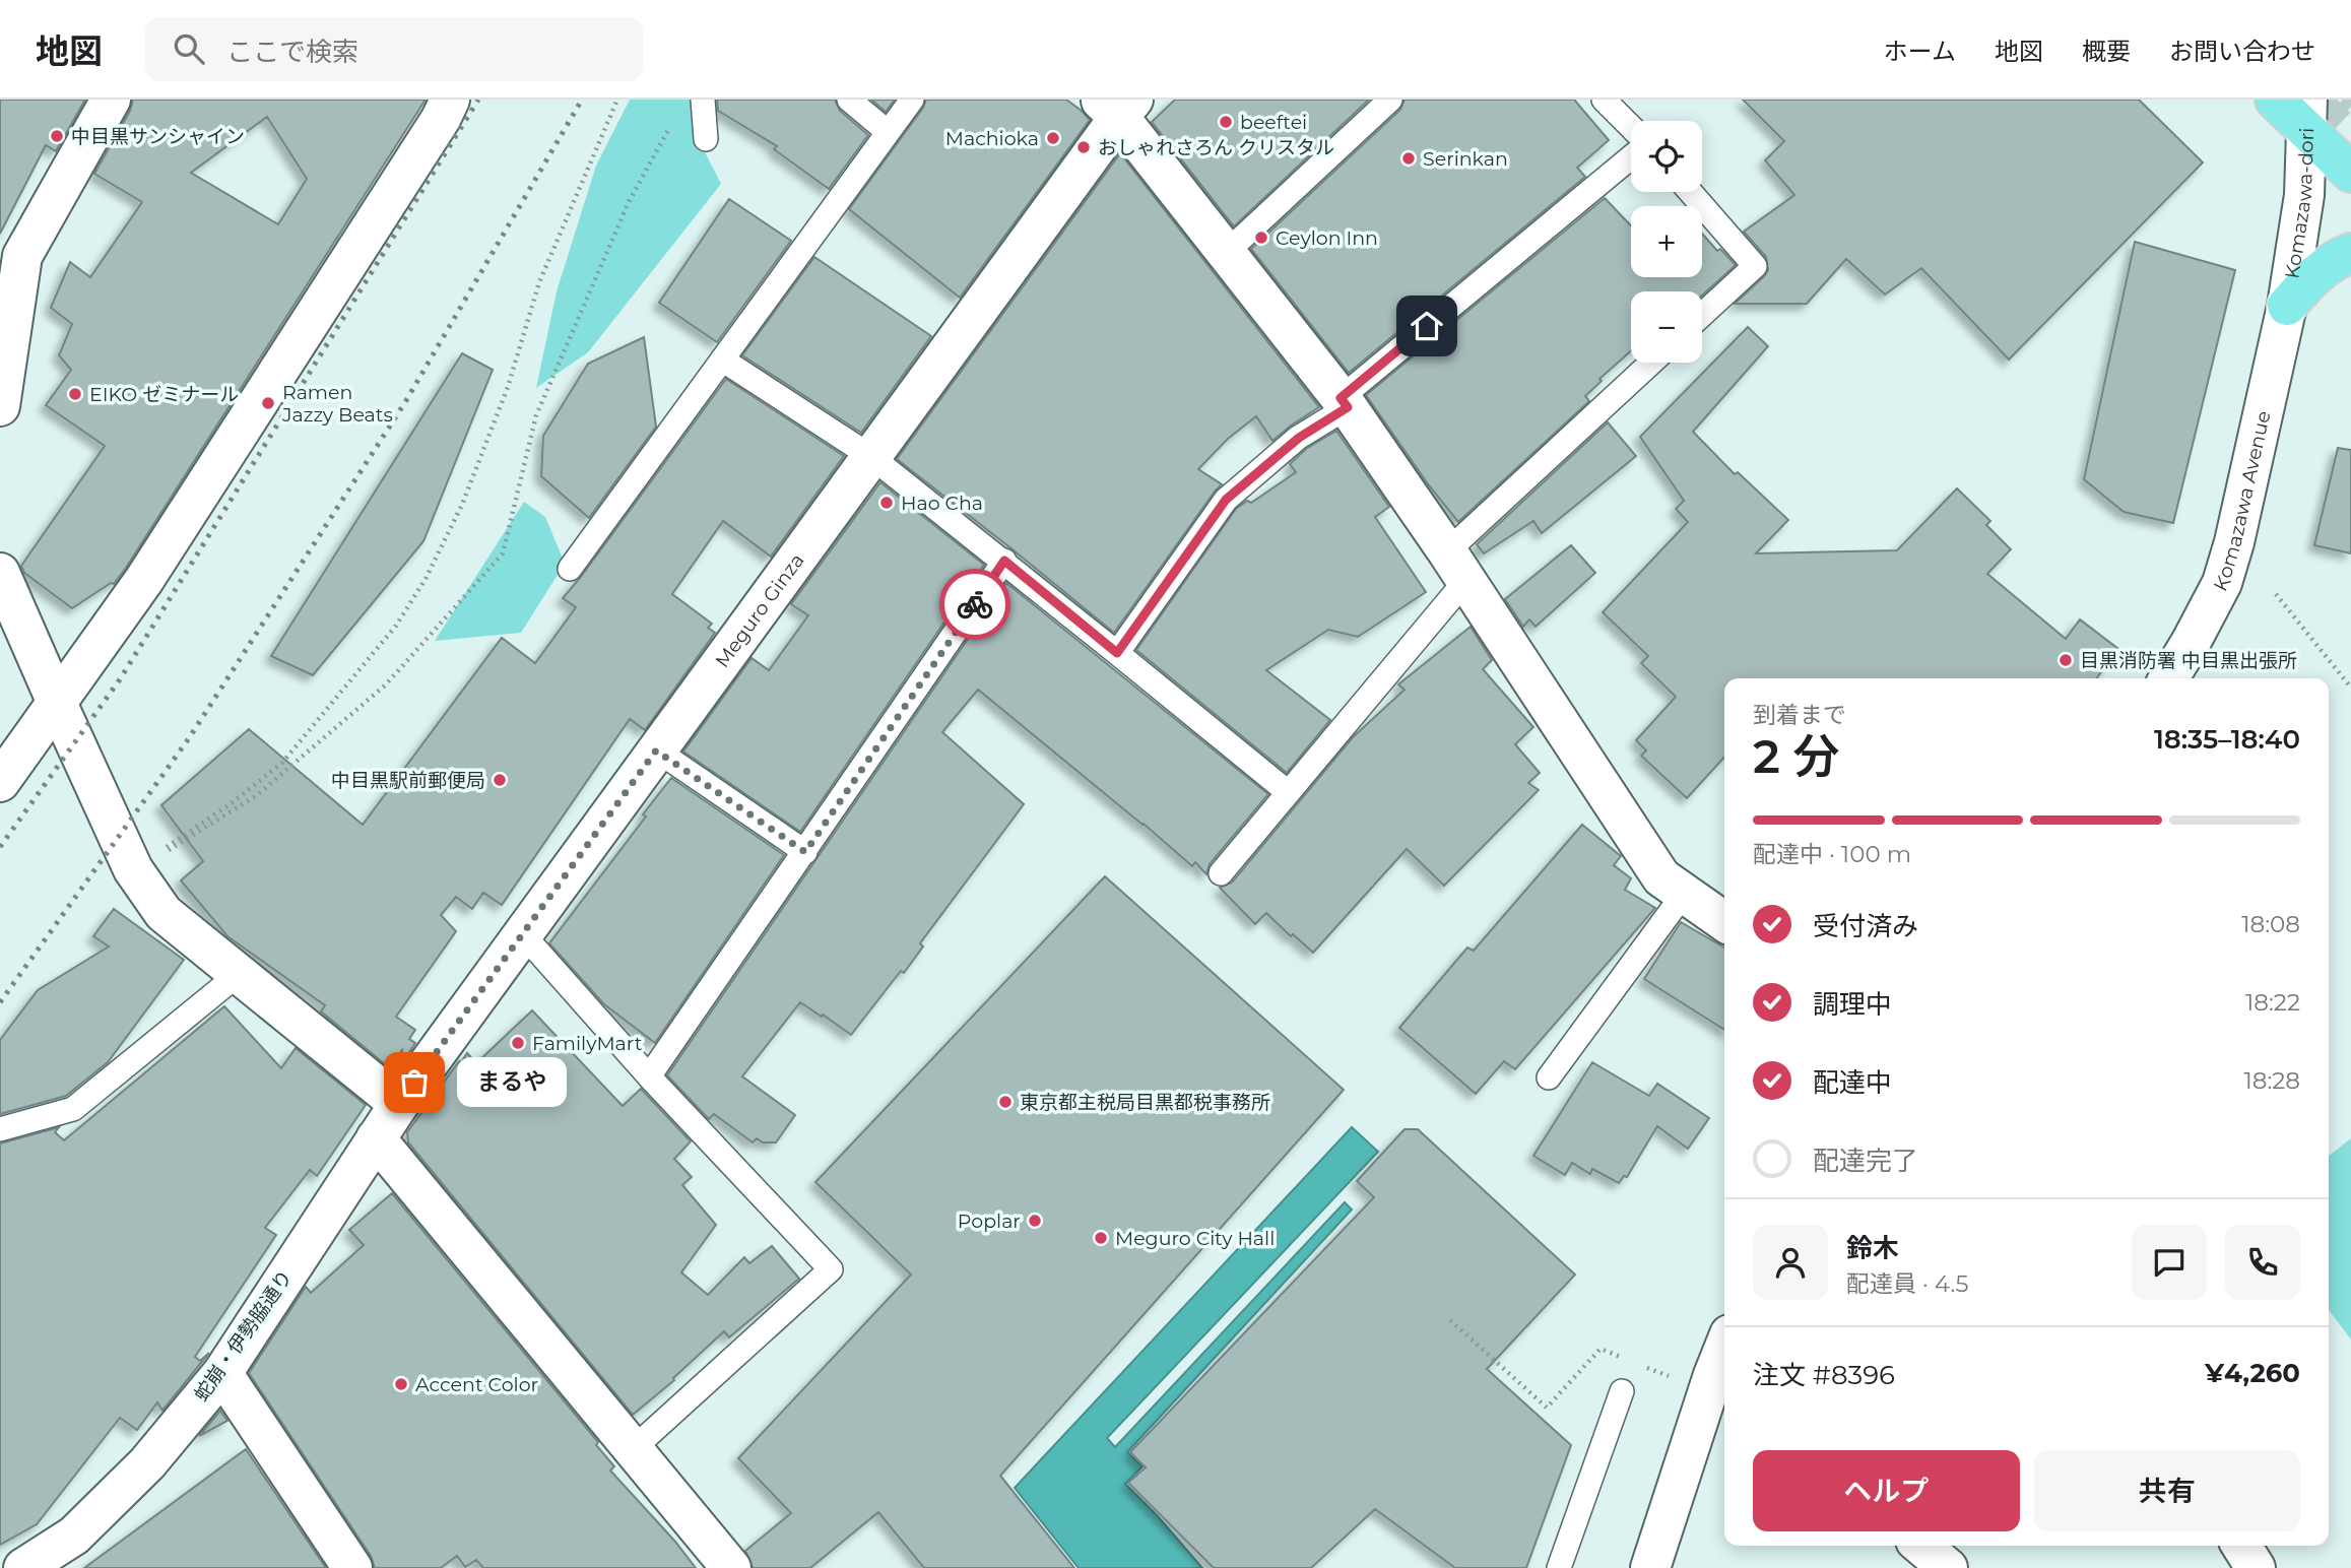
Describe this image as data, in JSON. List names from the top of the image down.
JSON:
{
  "streets": {
    "street": [
      "Komazawa-dori",
      "Komazawa Avenue",
      "Meguro Ginza",
      "蛇崩・伊勢脇通り"
    ]
  },
  "crossings": [
    ["Komazawa-dori", "Komazawa Avenue"],
    ["Meguro Ginza", "蛇崩・伊勢脇通り"]
  ],
  "places": [
    "beeftei",
    "中目黒サンシャイン",
    "Machioka",
    "おしゃれさろん クリスタル",
    "Serinkan",
    "Ceylon Inn",
    "EIKO ゼミナール",
    "Ramen Jazzy Beats",
    "Hao Cha",
    "目黒消防署 中目黒出張所",
    "中目黒駅前郵便局",
    "FamilyMart",
    "まるや",
    "東京都主税局目黒都税事務所",
    "Poplar",
    "Meguro City Hall",
    "Accent Color"
  ],
  "page": {
    "header": "地図",
    "search": "ここで検索",
    "nav": [
      "ホーム",
      "地図",
      "概要",
      "お問い合わせ"
    ],
    "map_buttons": ["+", "−"],
    "heading": ["2 分", "到着まで", "18:35–18:40"],
    "panel": [
      "鈴木",
      "配達員 · 4.5",
      "注文 #8396",
      "¥4,260"
    ],
    "bar": "配達中 · 100 m",
    "list": [
      ["受付済み", "18:08"],
      ["調理中", "18:22"],
      ["配達中", "18:28"],
      "配達完了"
    ],
    "bubble": "まるや",
    "buttons": ["ヘルプ", "共有"]
  }
}
